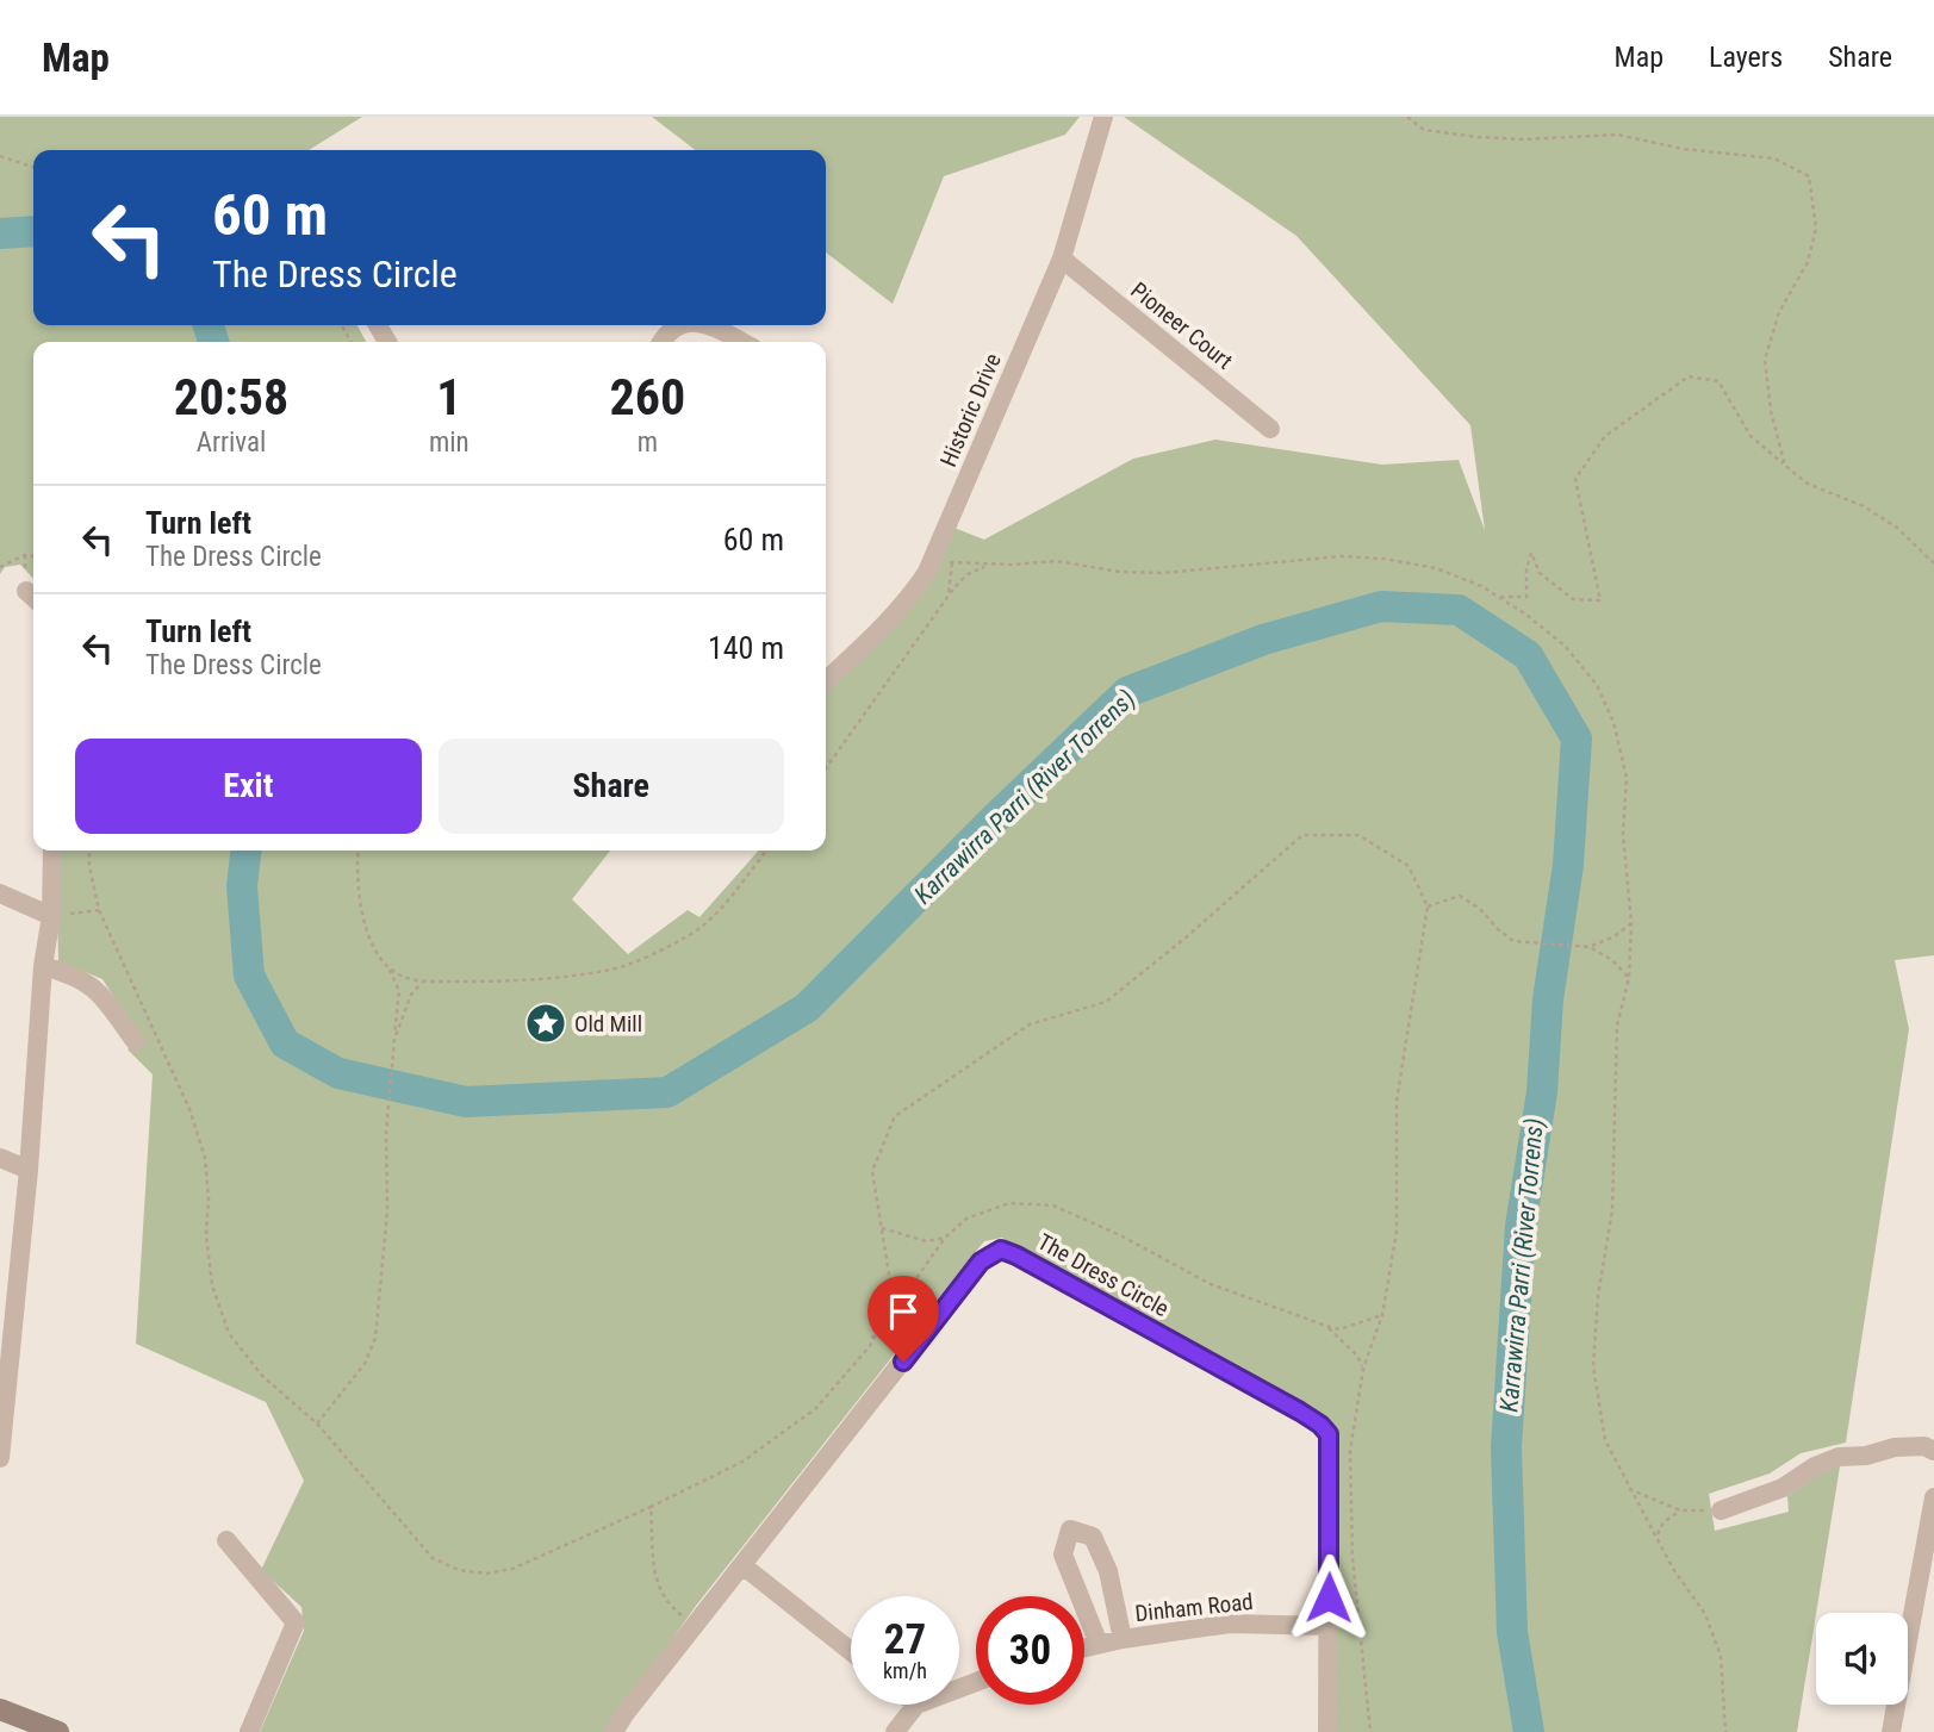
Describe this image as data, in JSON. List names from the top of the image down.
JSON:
{
  "streets": {
    "street": [
      "Pioneer Court",
      "Historic Drive",
      "The Dress Circle",
      "Dinham Road"
    ]
  },
  "crossings": [
    ["Pioneer Court", "Historic Drive"],
    ["The Dress Circle", "Dinham Road"]
  ],
  "water": ["Karrawirra Parri (River Torrens)"],
  "places": {
    "place": ["Old Mill"]
  },
  "page": {
    "header": "Map",
    "nav": ["Map", "Layers", "Share"],
    "turn": ["60 m", "The Dress Circle"],
    "eta": [
      "20:58",
      "Arrival",
      "1",
      "min",
      "260",
      "m"
    ],
    "list": [
      {
        "name": "Turn left",
        "note": "The Dress Circle",
        "value": "60 m"
      },
      {
        "name": "Turn left",
        "note": "The Dress Circle",
        "value": "140 m"
      }
    ],
    "buttons": ["Exit", "Share"],
    "speed": "27 km/h",
    "limit": "30"
  }
}
